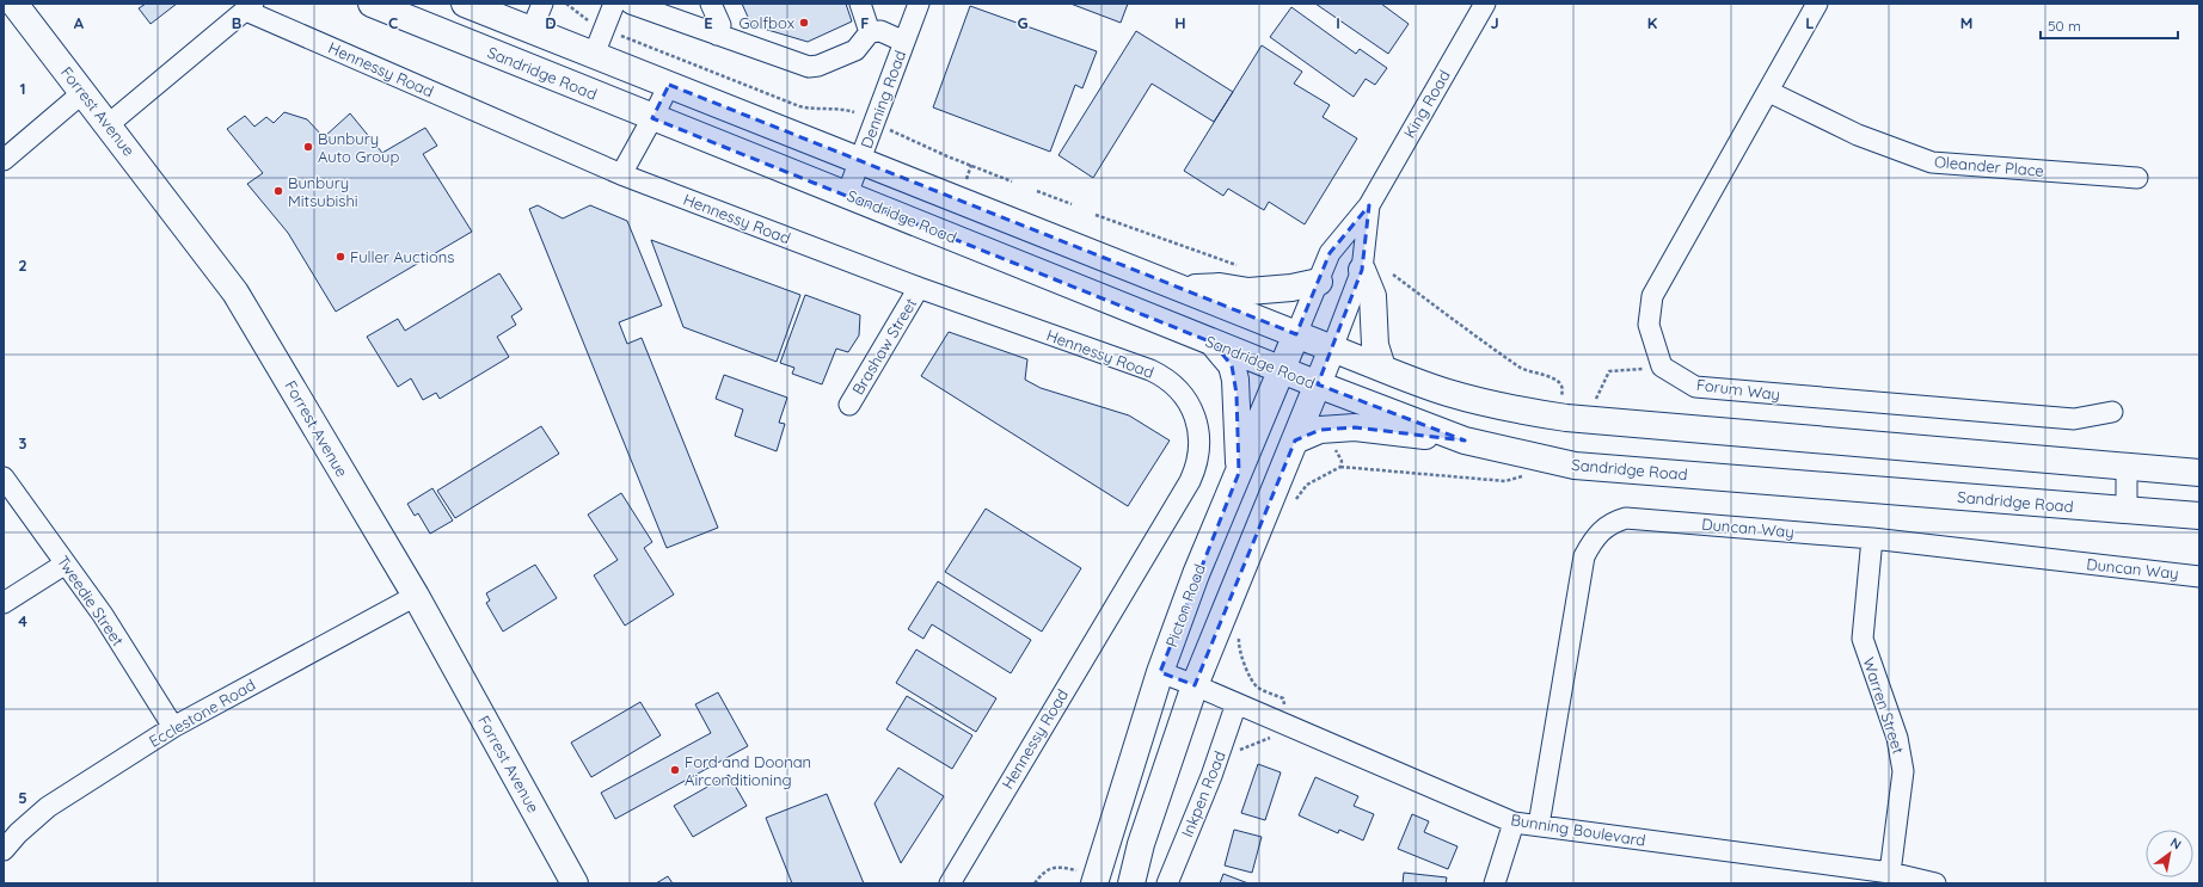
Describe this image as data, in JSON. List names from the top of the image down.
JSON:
{
  "streets": {
    "main road": ["Sandridge Road", "Forrest Avenue", "Picton Road"],
    "street": [
      "Hennessy Road",
      "Denning Road",
      "King Road",
      "Oleander Place",
      "Brashaw Street",
      "Forum Way",
      "Duncan Way",
      "Tweedie Street",
      "Warren Street",
      "Ecclestone Road",
      "Inkpen Road",
      "Bunning Boulevard"
    ]
  },
  "crossings": [
    ["Hennessy Road", "Forrest Avenue"],
    ["Hennessy Road", "Brashaw Street"],
    ["Sandridge Road", "Denning Road"],
    ["Sandridge Road", "Picton Road"],
    ["King Road", "Picton Road"],
    ["Forrest Avenue", "Ecclestone Road"],
    ["Duncan Way", "Warren Street"],
    ["Duncan Way", "Bunning Boulevard"],
    ["Tweedie Street", "Ecclestone Road"],
    ["Picton Road", "Bunning Boulevard"],
    ["Warren Street", "Bunning Boulevard"],
    ["Inkpen Road", "Bunning Boulevard"]
  ],
  "places": [
    "Golfbox",
    "Bunbury Auto Group",
    "Bunbury Mitsubishi",
    "Fuller Auctions",
    "Ford and Doonan Airconditioning"
  ],
  "scale_bar": "50 m",
  "north": "top right",
  "grid": {
    "columns": [
      "A",
      "B",
      "C",
      "D",
      "E",
      "F",
      "G",
      "H",
      "I",
      "J",
      "K",
      "L",
      "M"
    ],
    "rows": [
      "1",
      "2",
      "3",
      "4",
      "5"
    ]
  }
}
